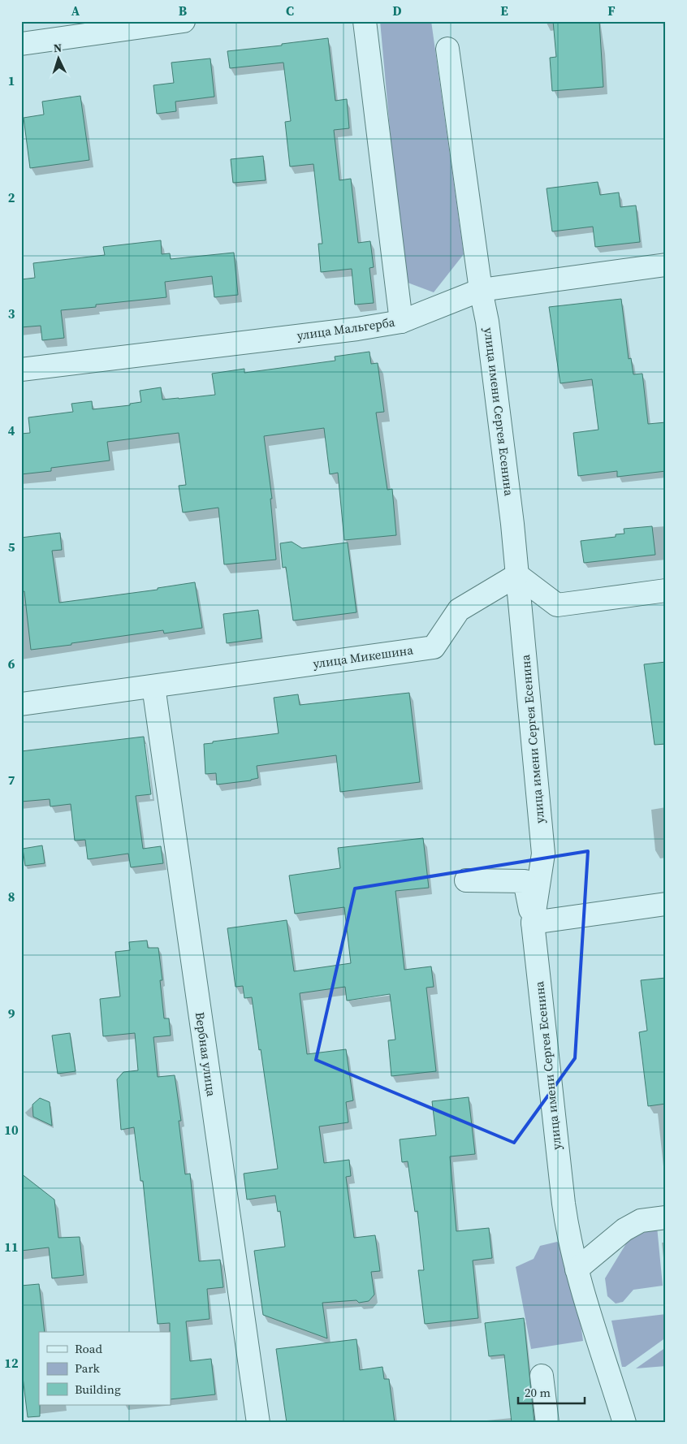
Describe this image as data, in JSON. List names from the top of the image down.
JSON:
{
  "streets": {
    "street": [
      "улица Мальгерба",
      "улица имени Сергея Есенина",
      "улица Микешина",
      "Вербная улица"
    ]
  },
  "crossings": [
    ["улица Мальгерба", "улица имени Сергея Есенина"],
    ["улица имени Сергея Есенина", "улица Микешина"],
    ["улица Микешина", "Вербная улица"]
  ],
  "legend": ["Road", "Park", "Building"],
  "scale_bar": "20 m",
  "north": "top",
  "grid": {
    "columns": [
      "A",
      "B",
      "C",
      "D",
      "E",
      "F"
    ],
    "rows": [
      "1",
      "2",
      "3",
      "4",
      "5",
      "6",
      "7",
      "8",
      "9",
      "10",
      "11",
      "12"
    ]
  }
}
